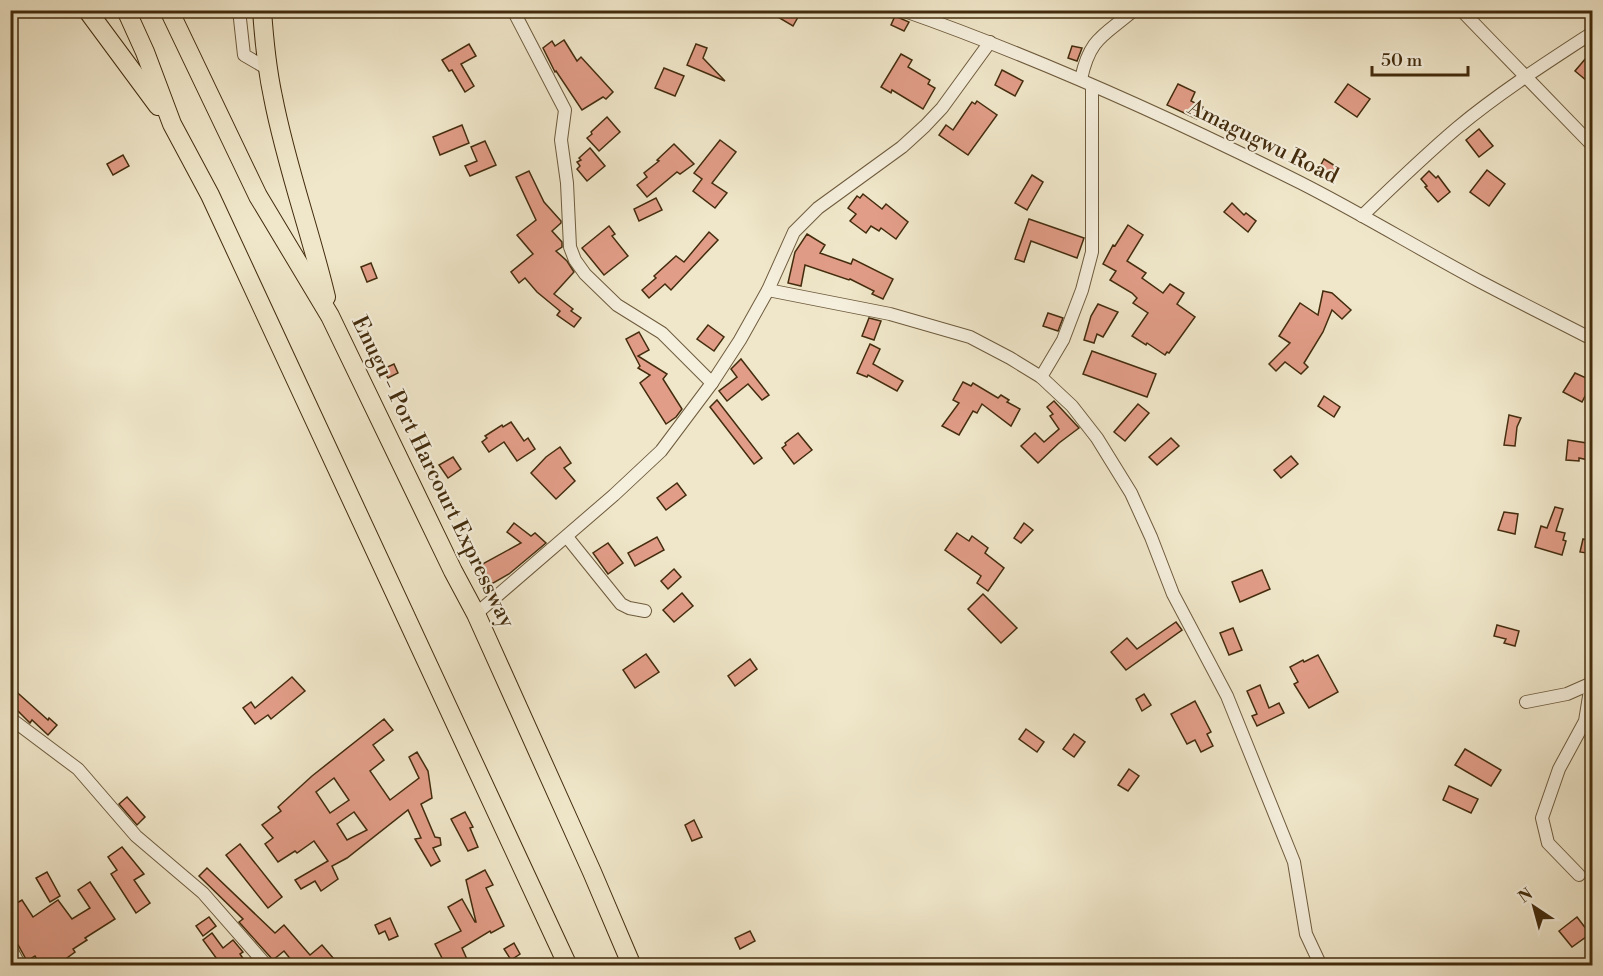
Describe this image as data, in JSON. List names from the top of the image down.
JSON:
{
  "streets": {
    "highway": ["Enugu - Port Harcourt Expressway"],
    "street": ["Amagugwu Road"]
  },
  "scale_bar": "50 m",
  "north": "top left"
}
